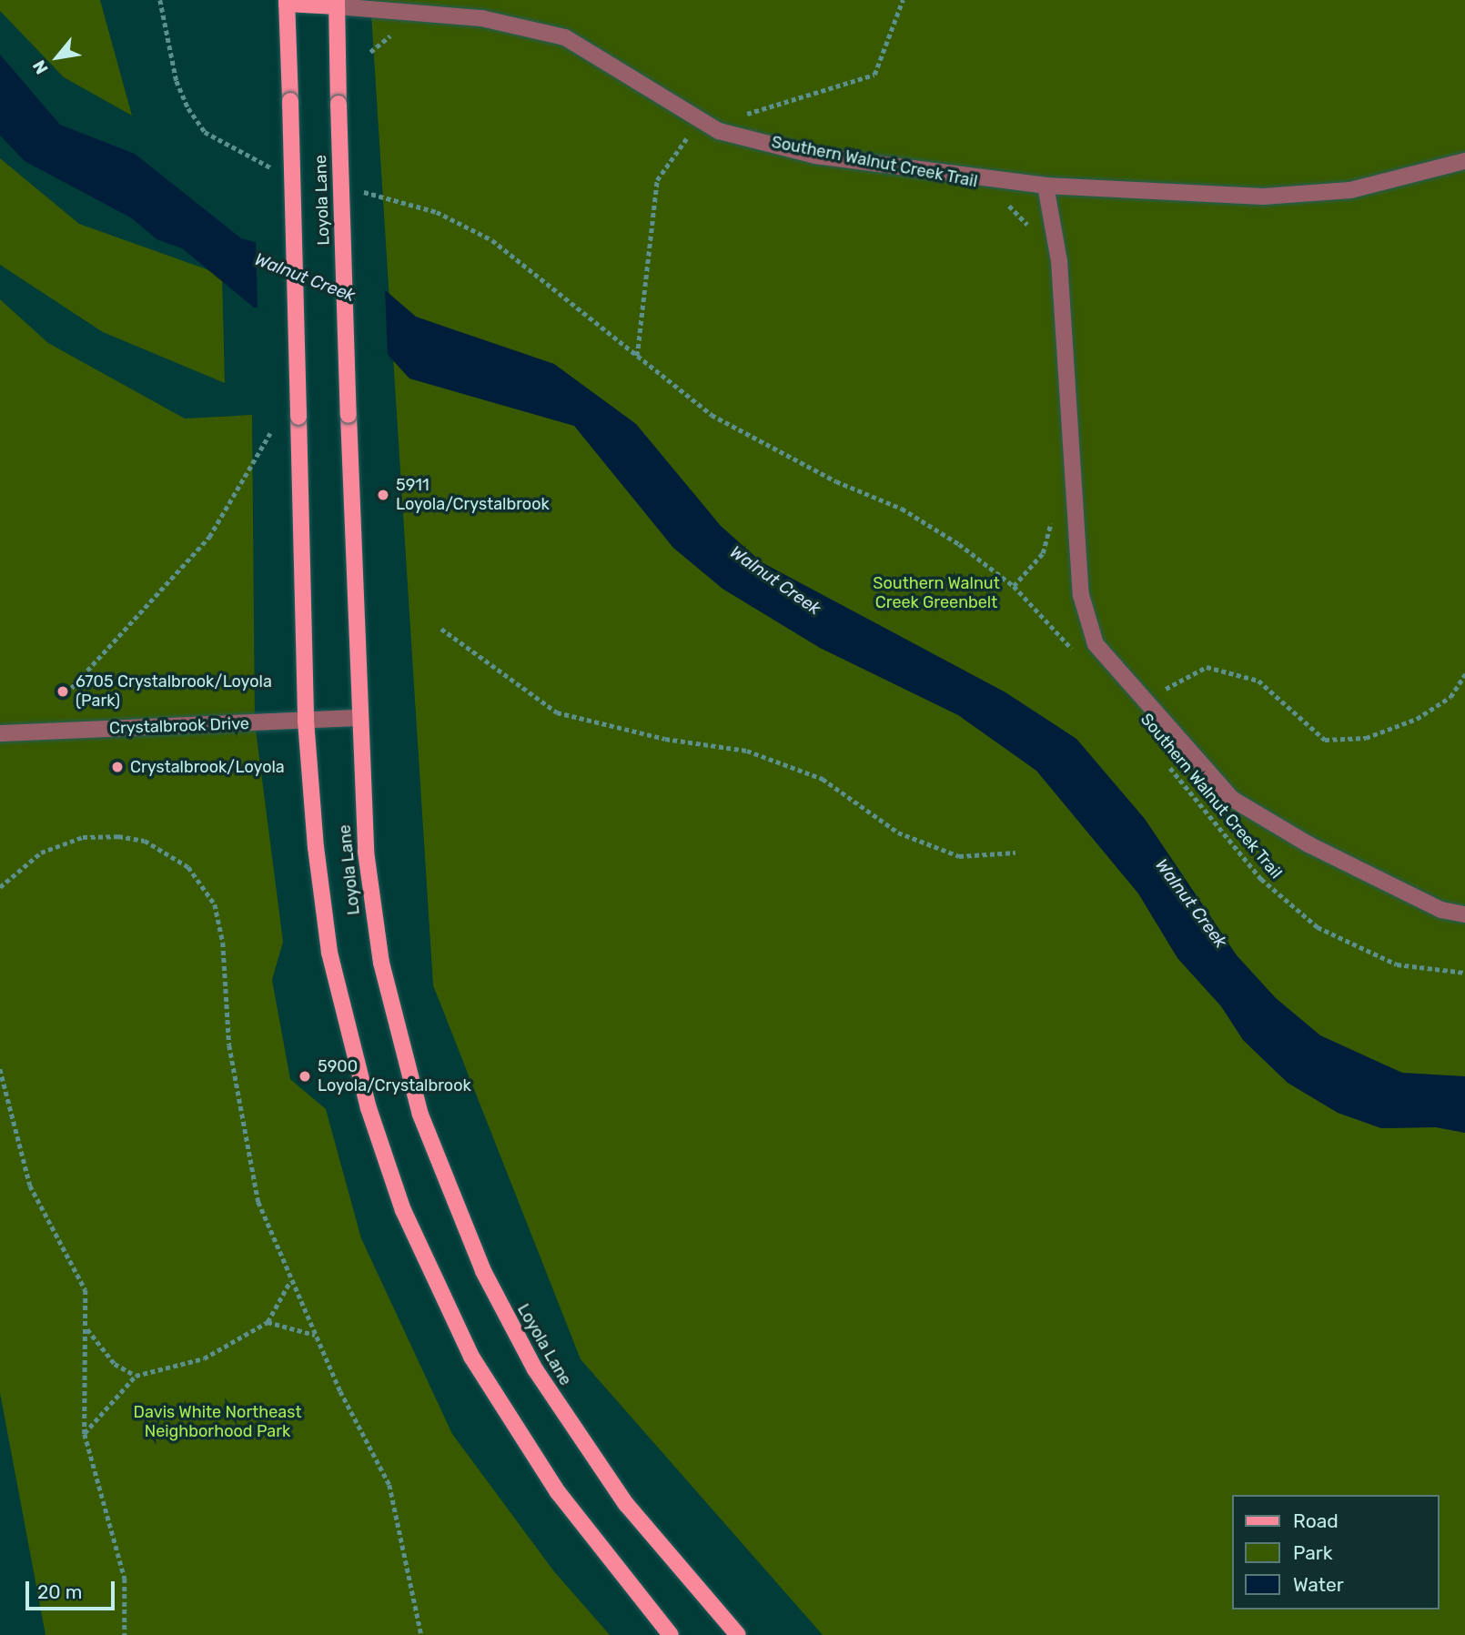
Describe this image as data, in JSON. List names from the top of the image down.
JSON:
{
  "streets": {
    "main road": ["Loyola Lane"],
    "street": ["Crystalbrook Drive"],
    "path": ["Southern Walnut Creek Trail"]
  },
  "crossings": [
    ["Loyola Lane", "Crystalbrook Drive"]
  ],
  "water": ["Walnut Creek"],
  "parks": ["Southern Walnut Creek Greenbelt", "Davis White Northeast Neighborhood Park"],
  "places": [
    "5911 Loyola/Crystalbrook",
    "6705 Crystalbrook/Loyola (Park)",
    "Crystalbrook/Loyola",
    "5900 Loyola/Crystalbrook"
  ],
  "legend": ["Road", "Park", "Water"],
  "scale_bar": "20 m",
  "north": "bottom left"
}
